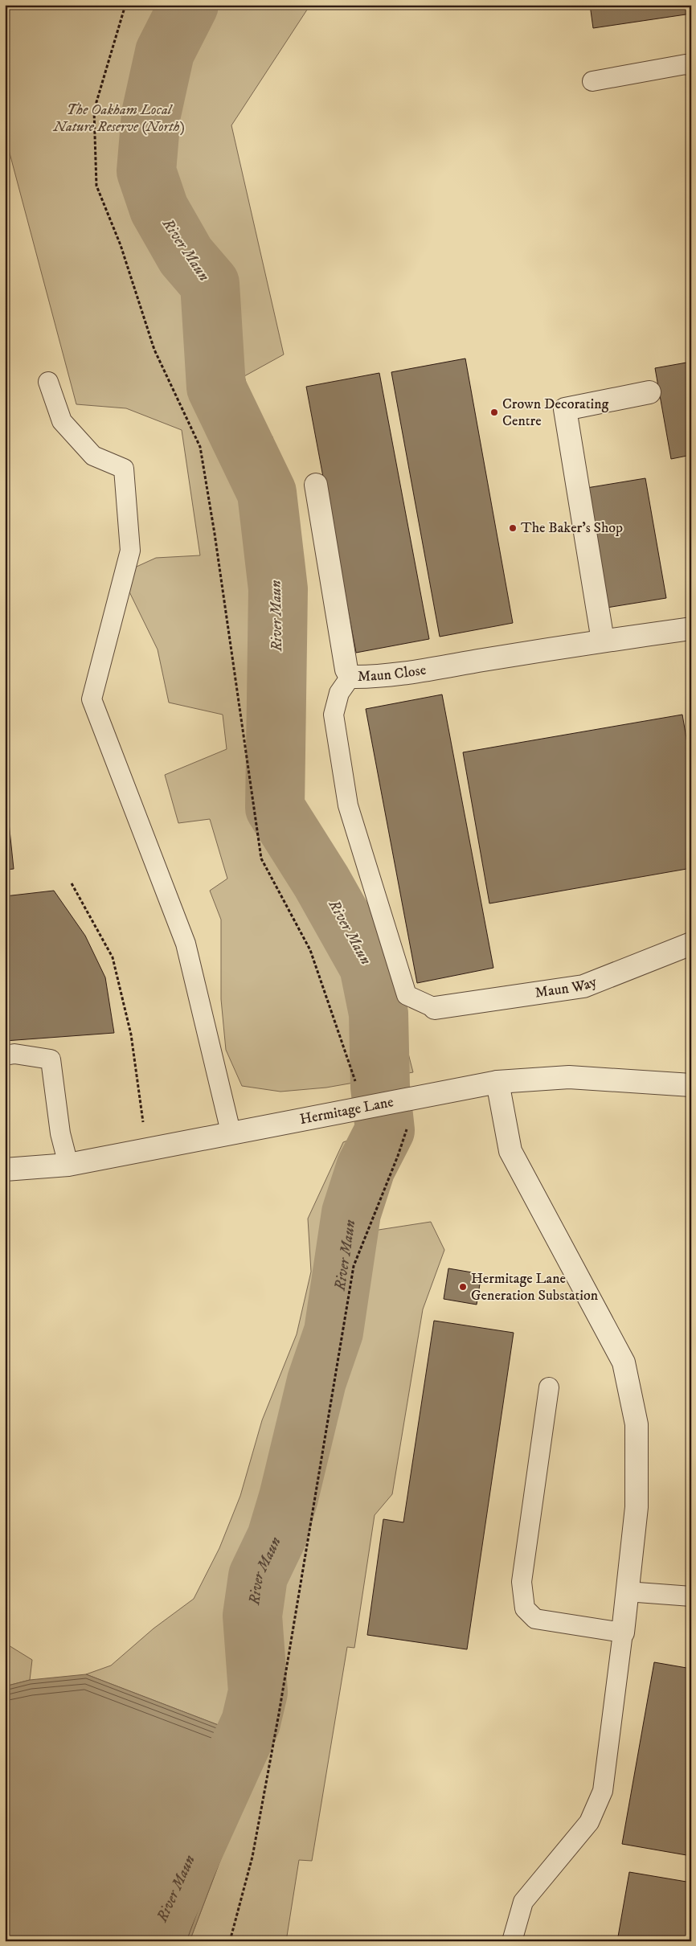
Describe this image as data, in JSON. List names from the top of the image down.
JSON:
{
  "streets": {
    "street": ["Maun Close", "Maun Way", "Hermitage Lane"]
  },
  "water": ["River Maun"],
  "parks": ["The Oakham Local Nature Reserve (North)"],
  "places": ["Crown Decorating Centre", "The Baker's Shop", "Hermitage Lane Generation Substation"]
}
